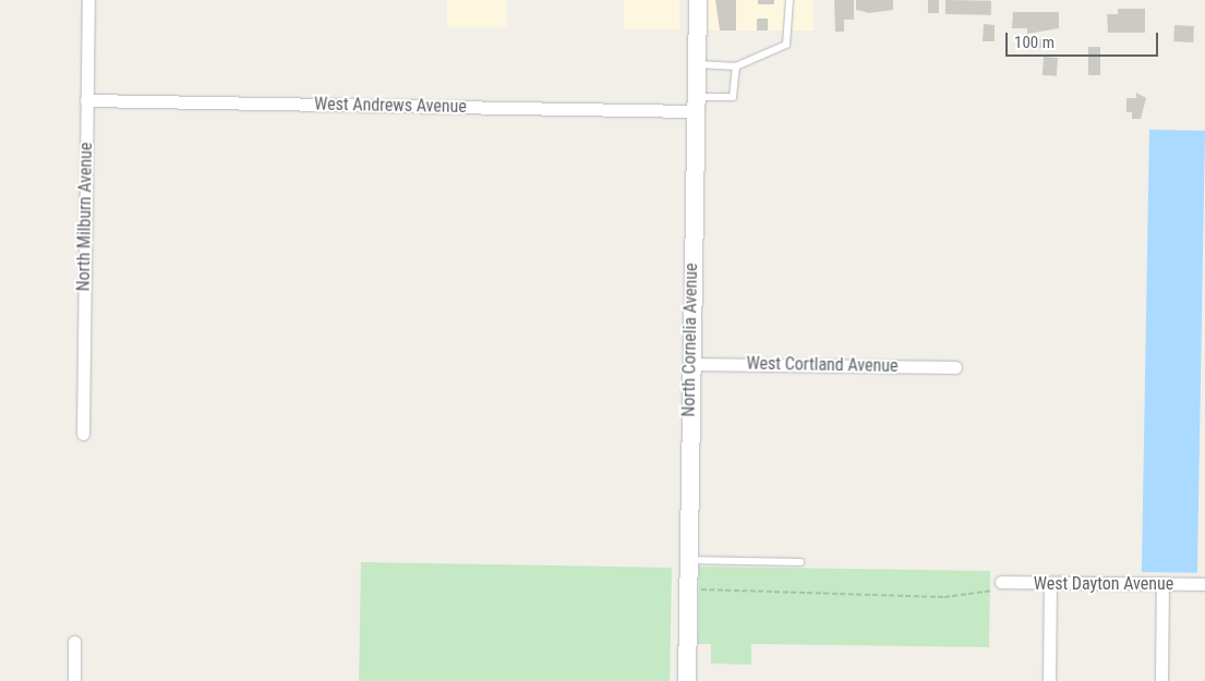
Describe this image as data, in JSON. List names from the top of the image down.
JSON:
{
  "streets": {
    "street": [
      "West Andrews Avenue",
      "North Milburn Avenue",
      "North Cornelia Avenue",
      "West Cortland Avenue",
      "West Dayton Avenue"
    ]
  },
  "crossings": [
    ["West Andrews Avenue", "North Milburn Avenue"],
    ["West Andrews Avenue", "North Cornelia Avenue"],
    ["North Cornelia Avenue", "West Cortland Avenue"]
  ],
  "scale_bar": "100 m"
}
